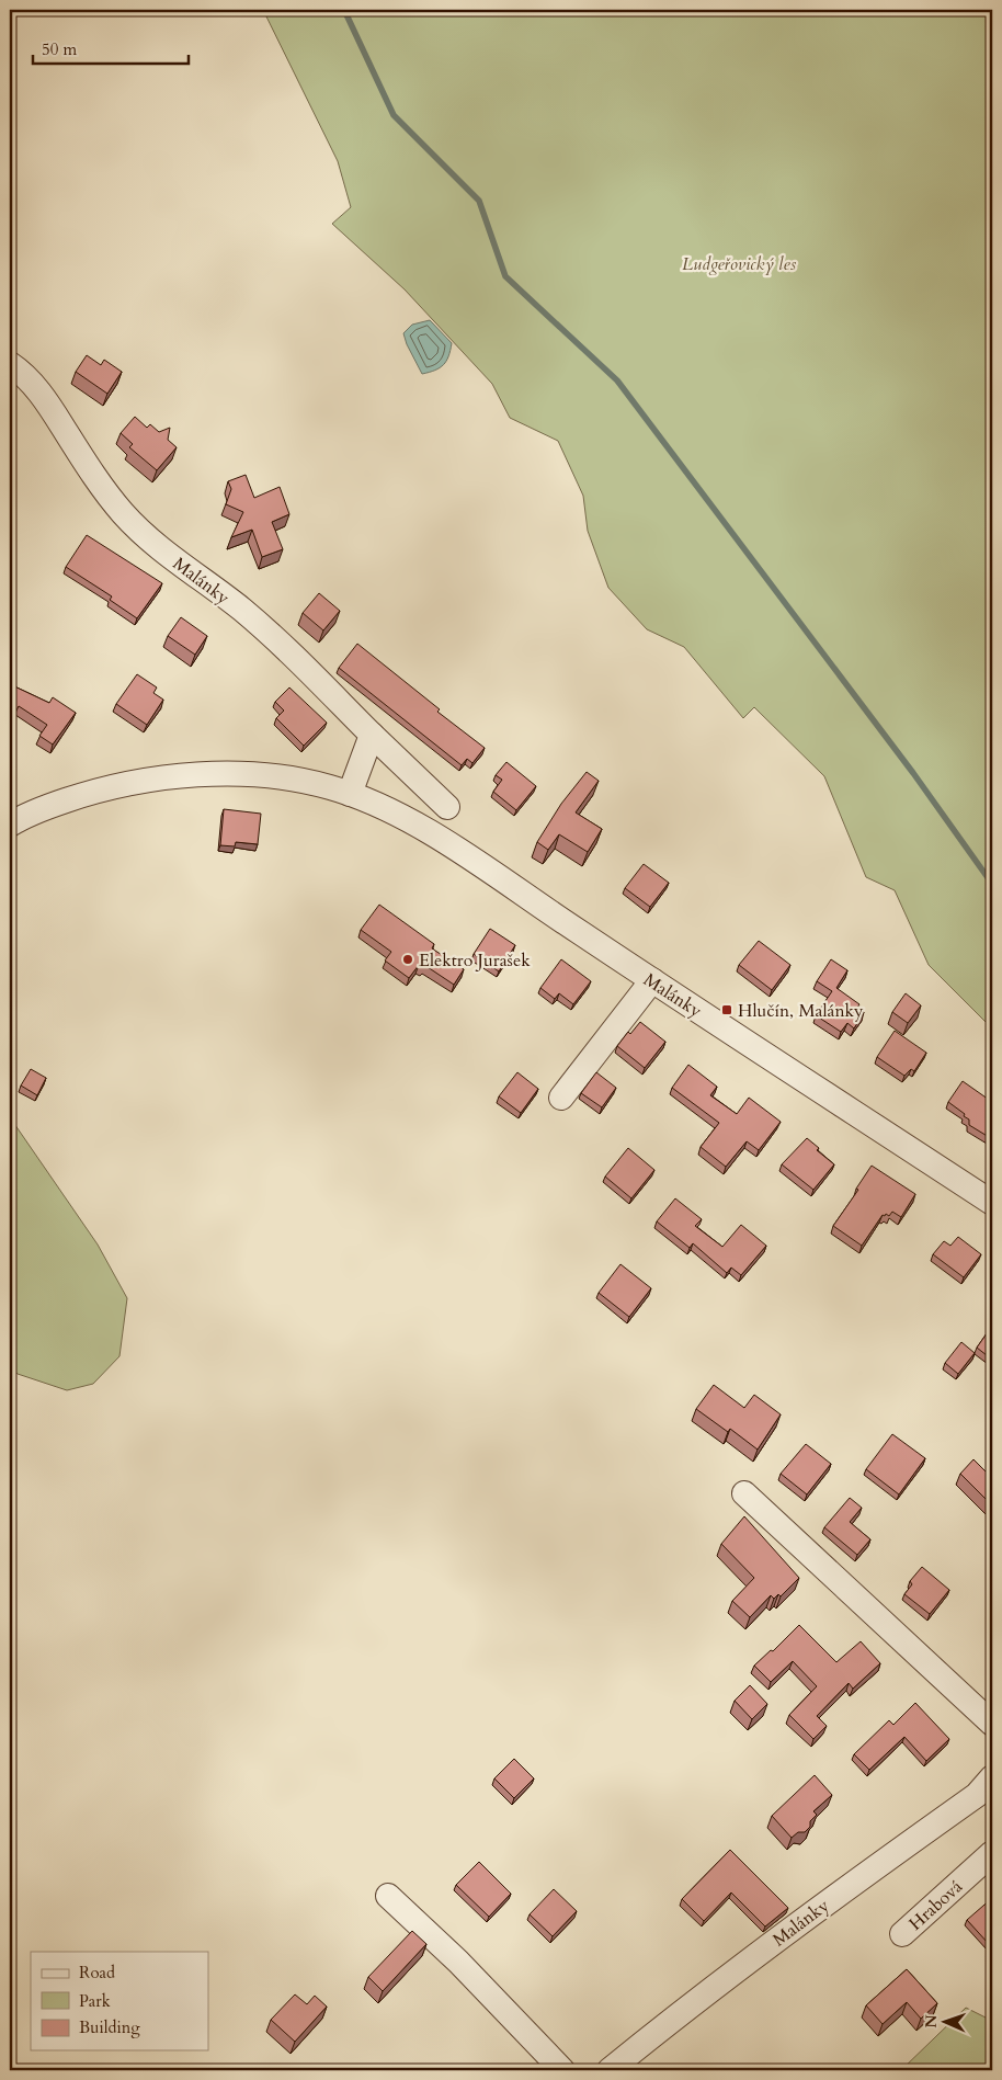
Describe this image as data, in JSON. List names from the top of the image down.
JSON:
{
  "streets": {
    "street": ["Malánky", "Hrabová"]
  },
  "parks": ["Ludgeřovický les"],
  "places": {
    "other": ["Elektro Jurašek"],
    "transit": ["Hlučín, Malánky"]
  },
  "legend": ["Road", "Park", "Building"],
  "scale_bar": "50 m",
  "north": "left"
}
